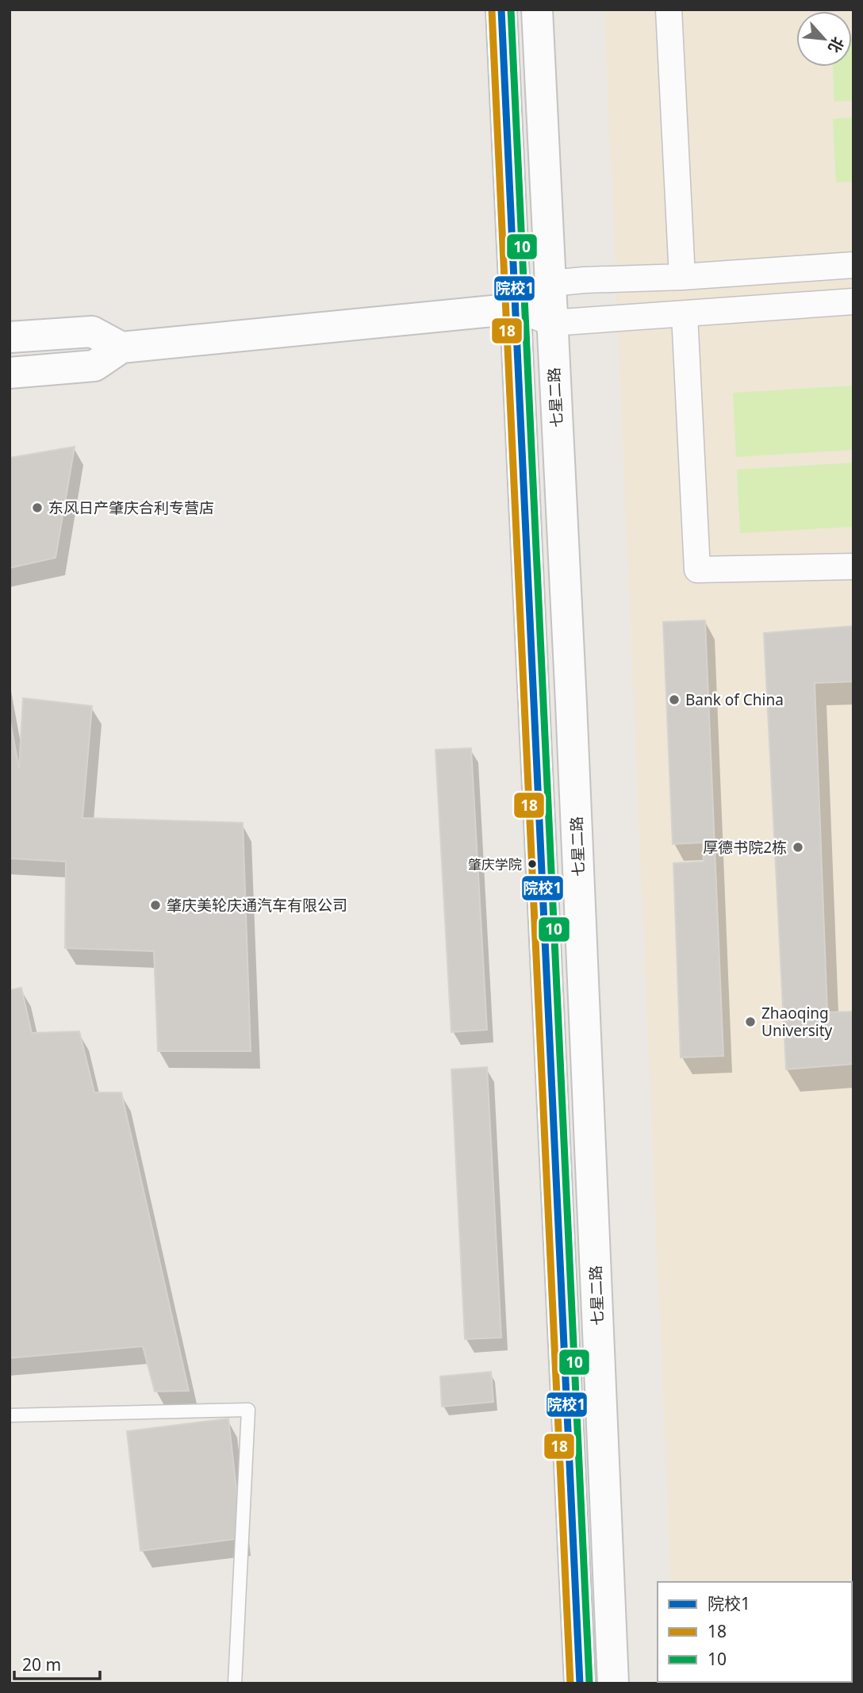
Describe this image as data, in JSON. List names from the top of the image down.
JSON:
{
  "streets": {
    "street": ["七星二路"]
  },
  "places": [
    "东风日产肇庆合利专营店",
    "Bank of China",
    "厚德书院2栋",
    "肇庆学院",
    "肇庆美轮庆通汽车有限公司",
    "Zhaoqing University"
  ],
  "lines": ["transit line 院校1", "transit line 10", "transit line 18"],
  "legend": ["院校1", "18", "10"],
  "scale_bar": "20 m",
  "north": "bottom right"
}
